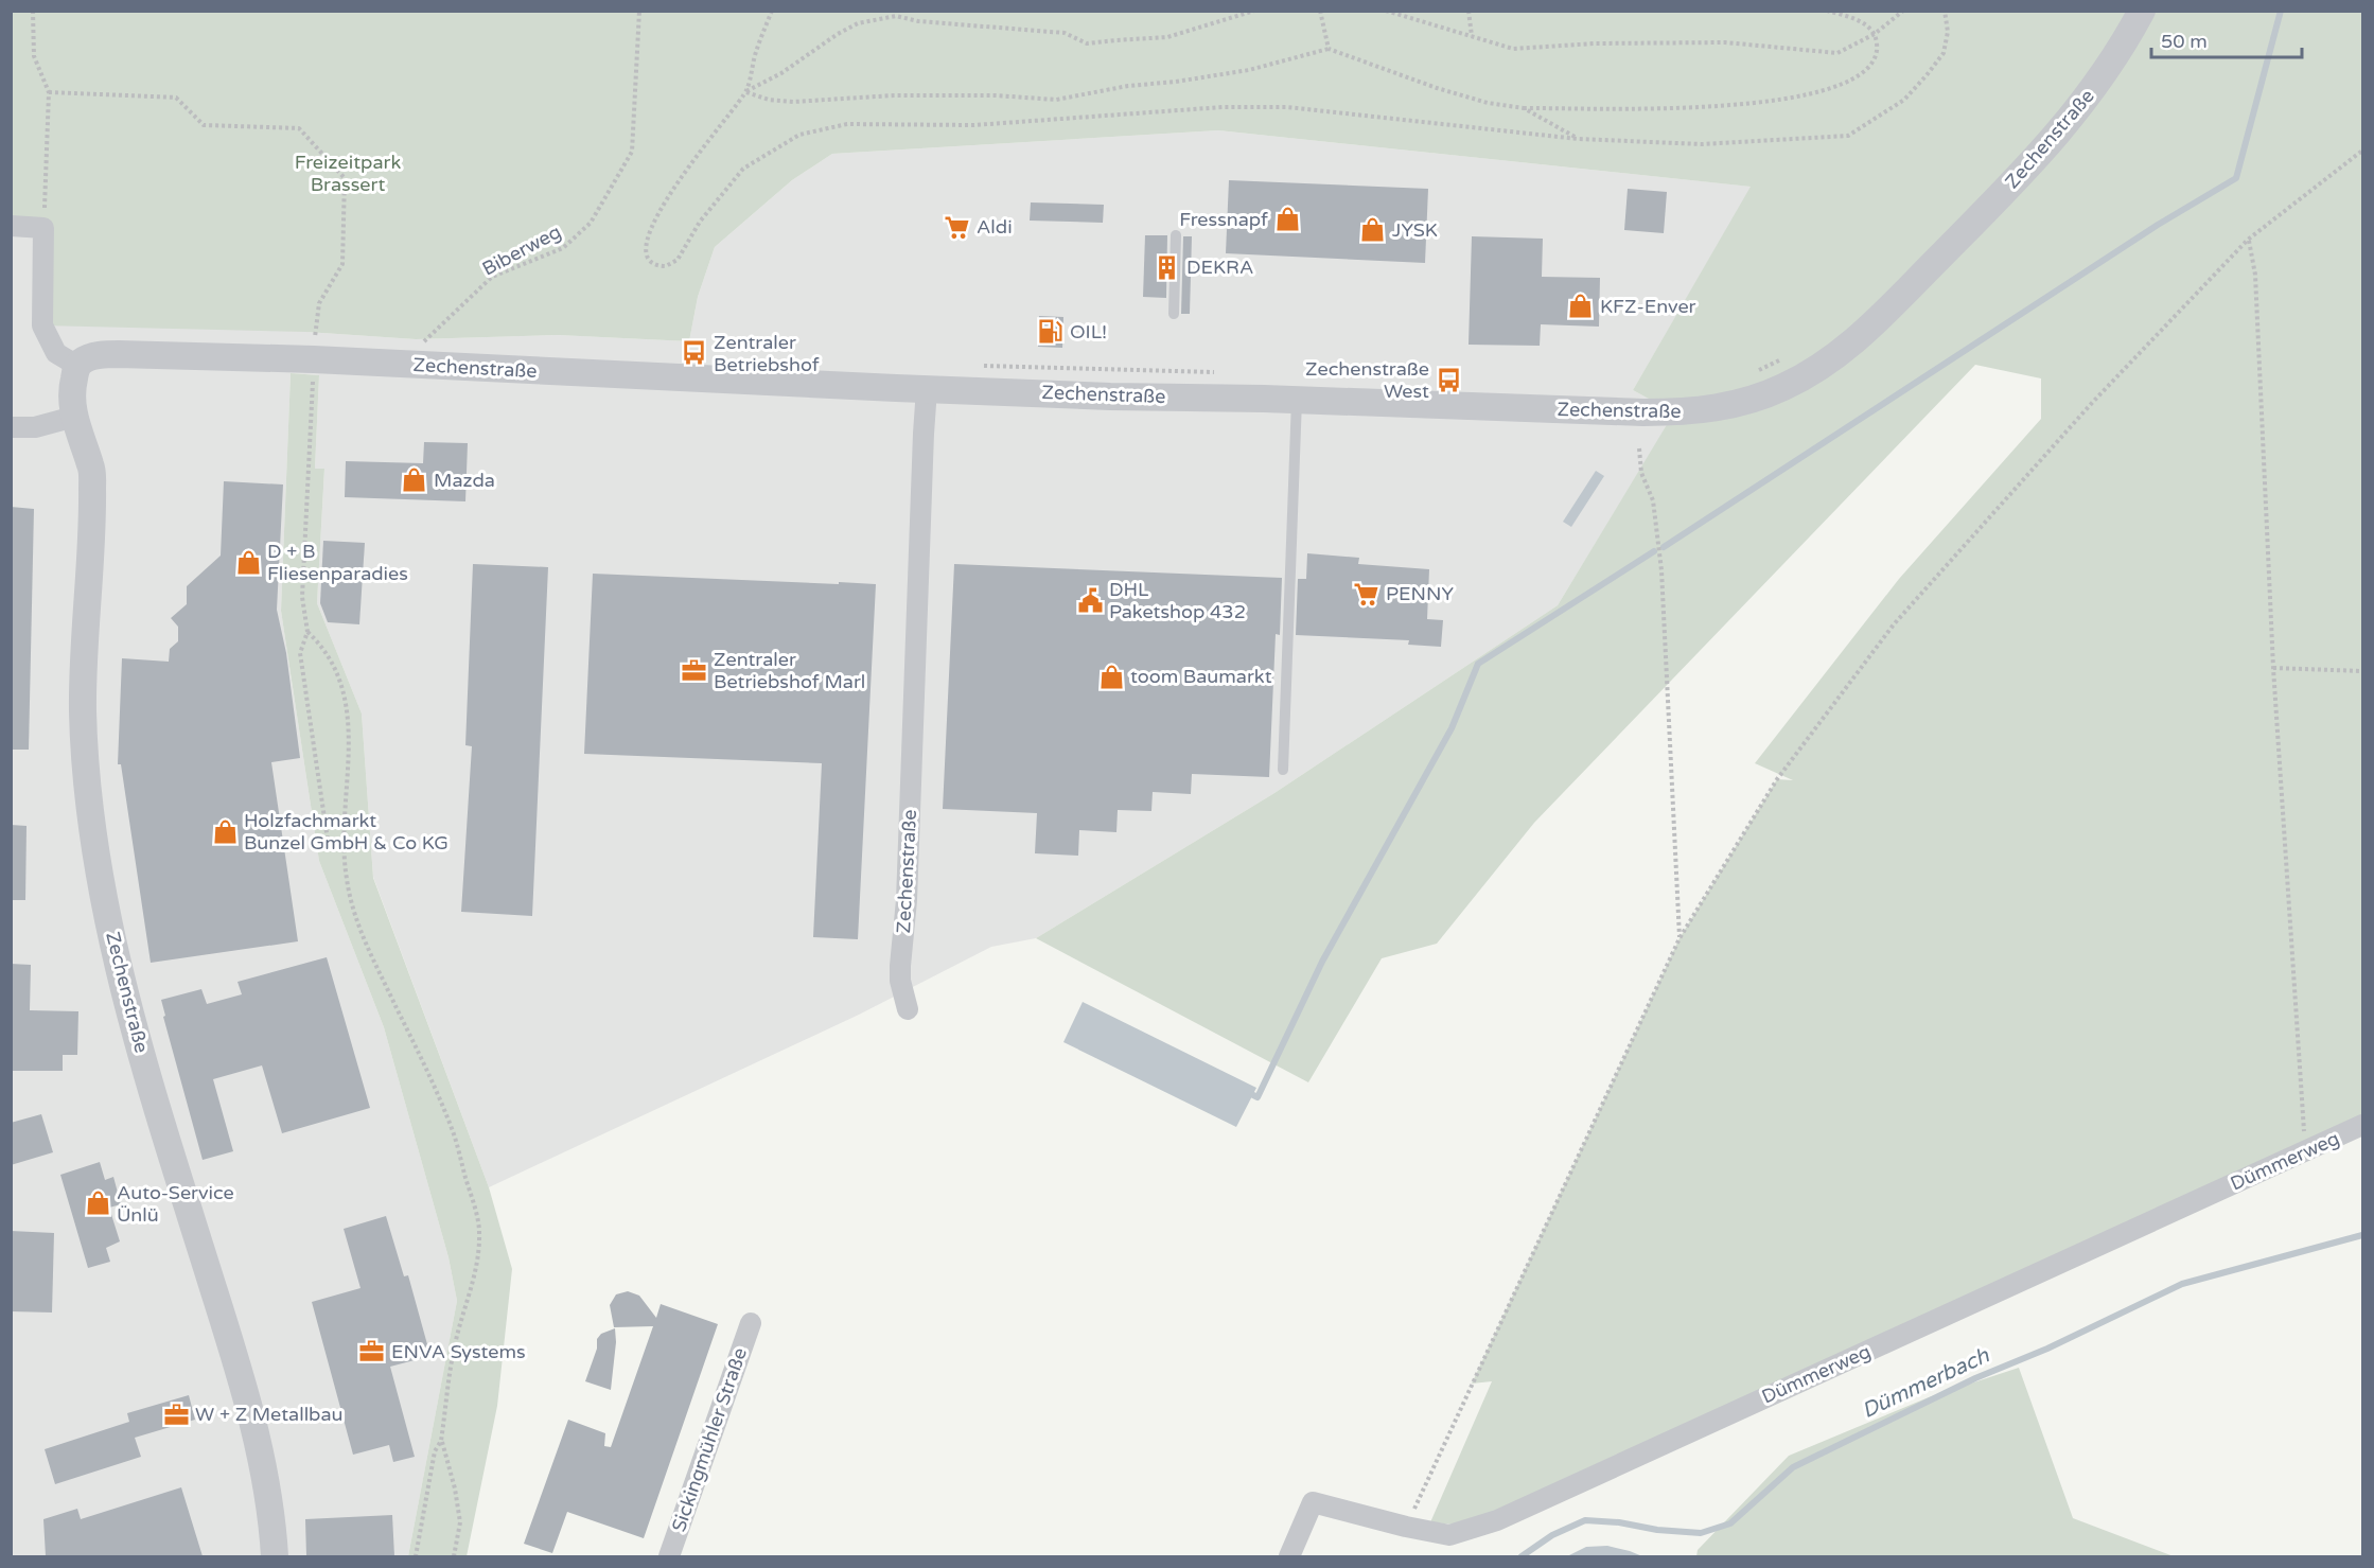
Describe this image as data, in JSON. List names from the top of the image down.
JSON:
{
  "streets": {
    "street": ["Zechenstraße", "Dümmerweg", "Sickingmühler Straße"],
    "path": ["Biberweg"]
  },
  "water": ["Dümmerbach"],
  "parks": ["Freizeitpark Brassert"],
  "places": {
    "shop": [
      "Fressnapf",
      "JYSK",
      "KFZ-Enver",
      "Mazda",
      "D + B Fliesenparadies",
      "toom Baumarkt",
      "Holzfachmarkt Bunzel GmbH & Co KG",
      "Auto-Service Ünlü"
    ],
    "supermarket": ["Aldi", "PENNY"],
    "building": ["DEKRA"],
    "fuel station": ["OIL!"],
    "bus stop": ["Zentraler Betriebshof", "Zechenstraße West"],
    "public building": ["DHL Paketshop 432"],
    "office": ["Zentraler Betriebshof Marl", "ENVA Systems", "W + Z Metallbau"]
  },
  "scale_bar": "50 m"
}
